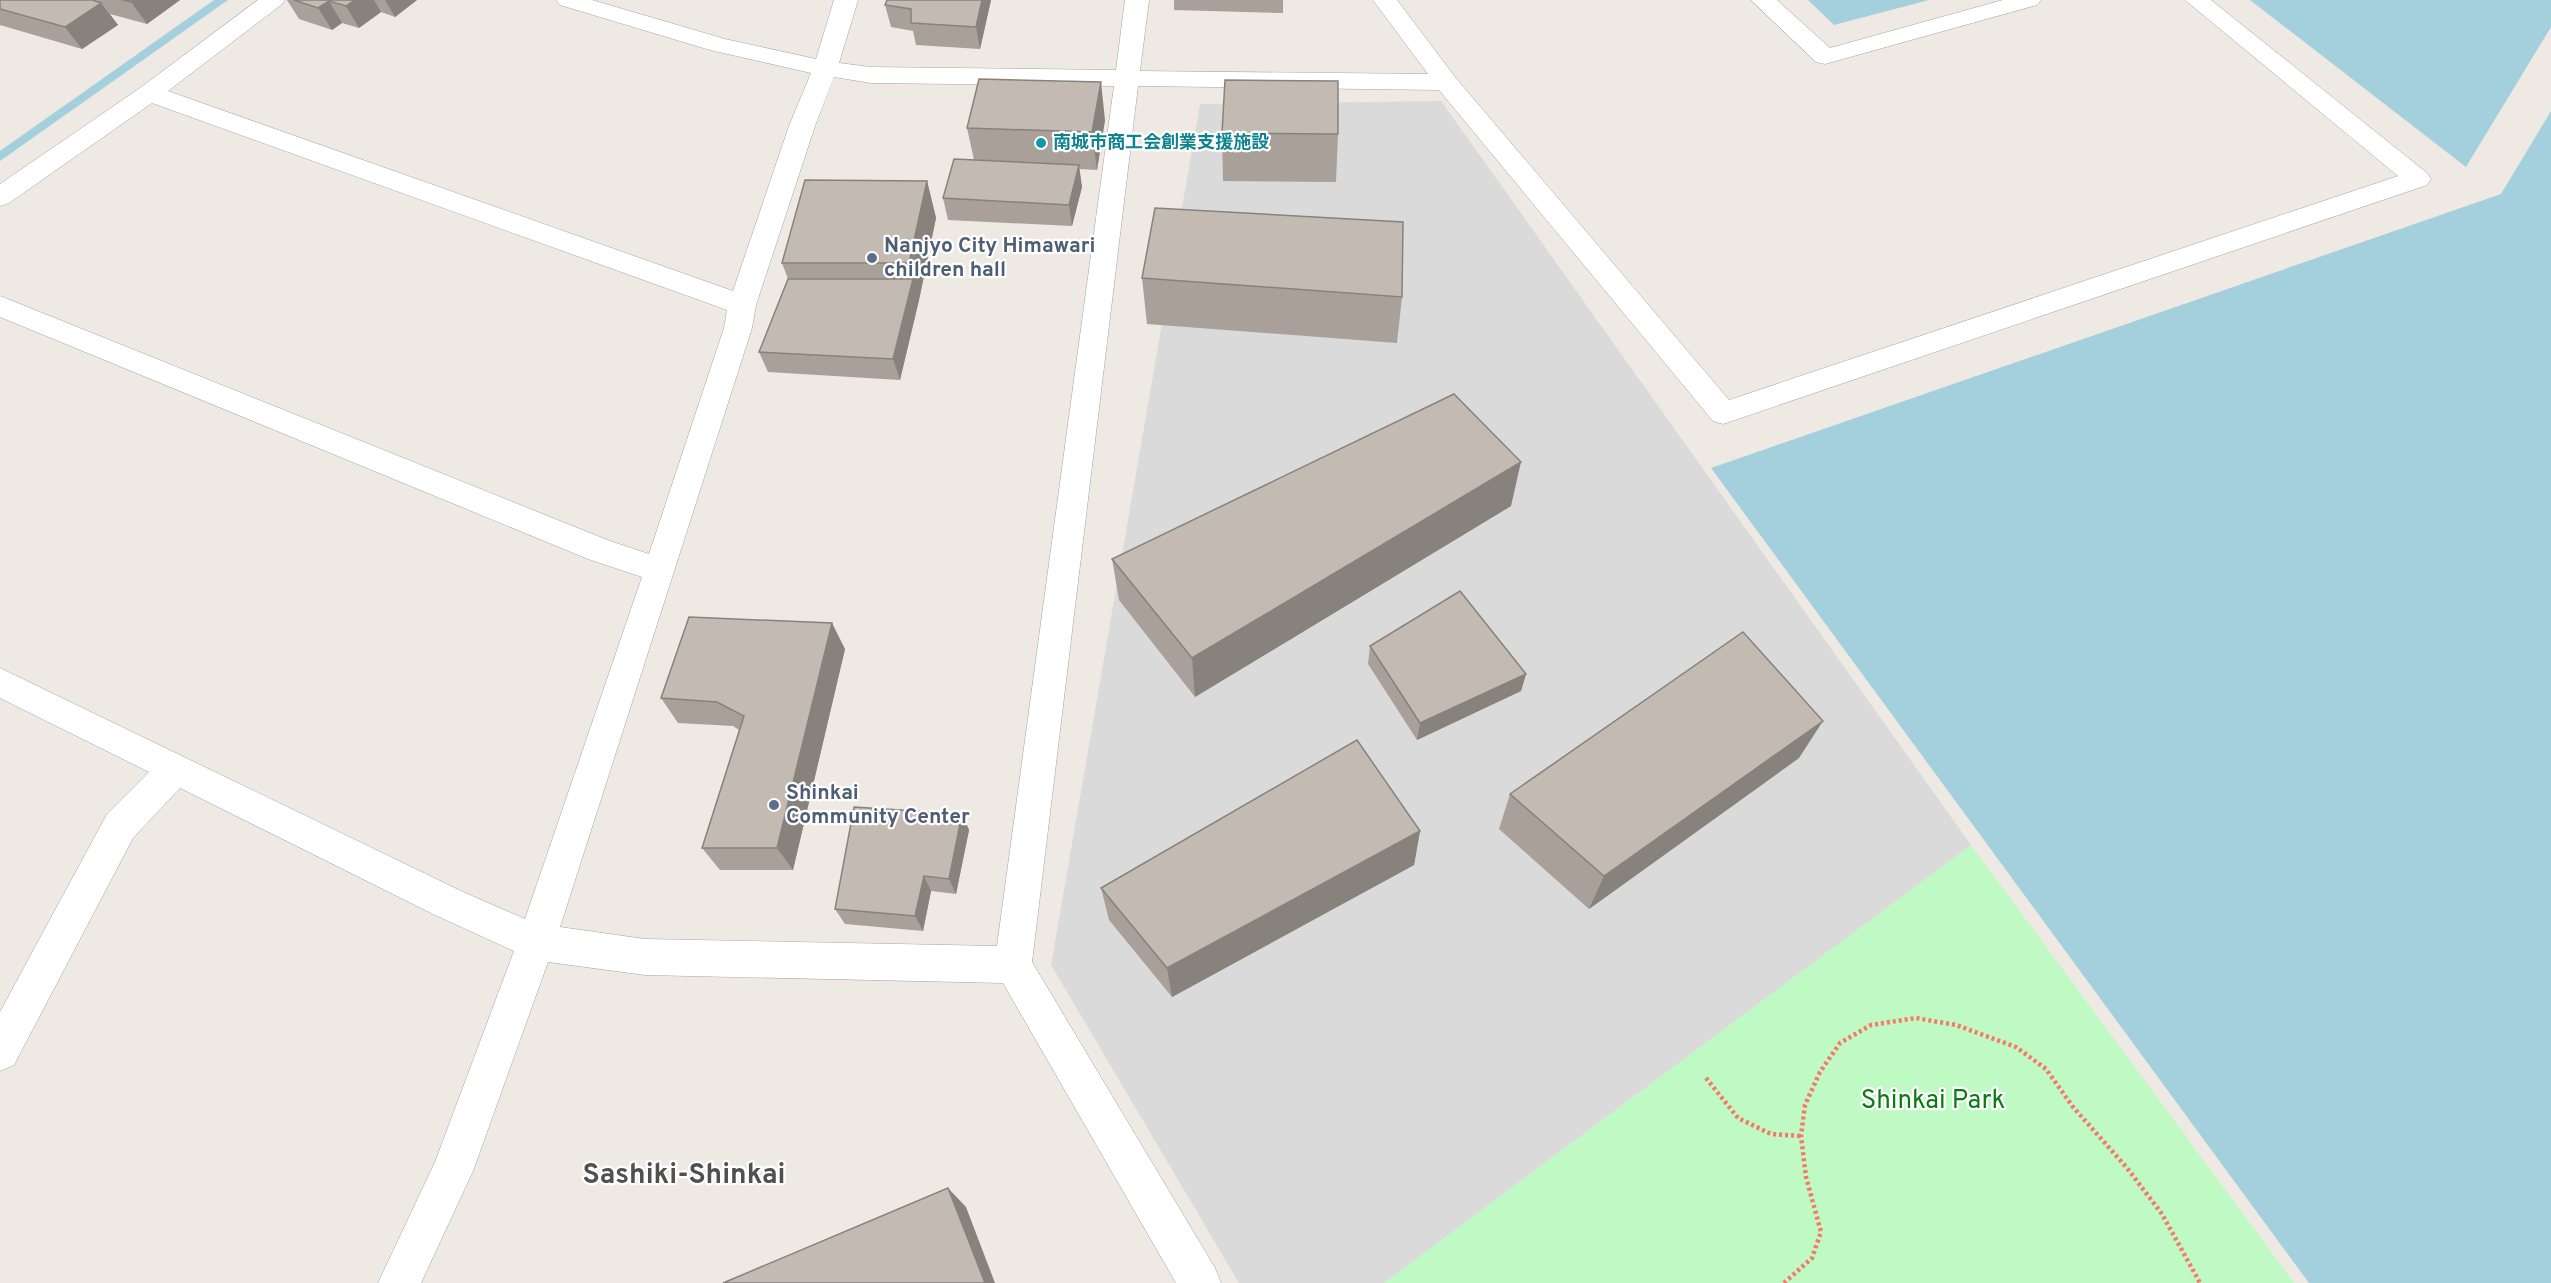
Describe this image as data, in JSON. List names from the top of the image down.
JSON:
{
  "districts": ["Sashiki-Shinkai"],
  "parks": ["Shinkai Park"],
  "places": ["南城市商工会創業支援施設", "Nanjyo City Himawari children hall", "Shinkai Community Center"]
}
